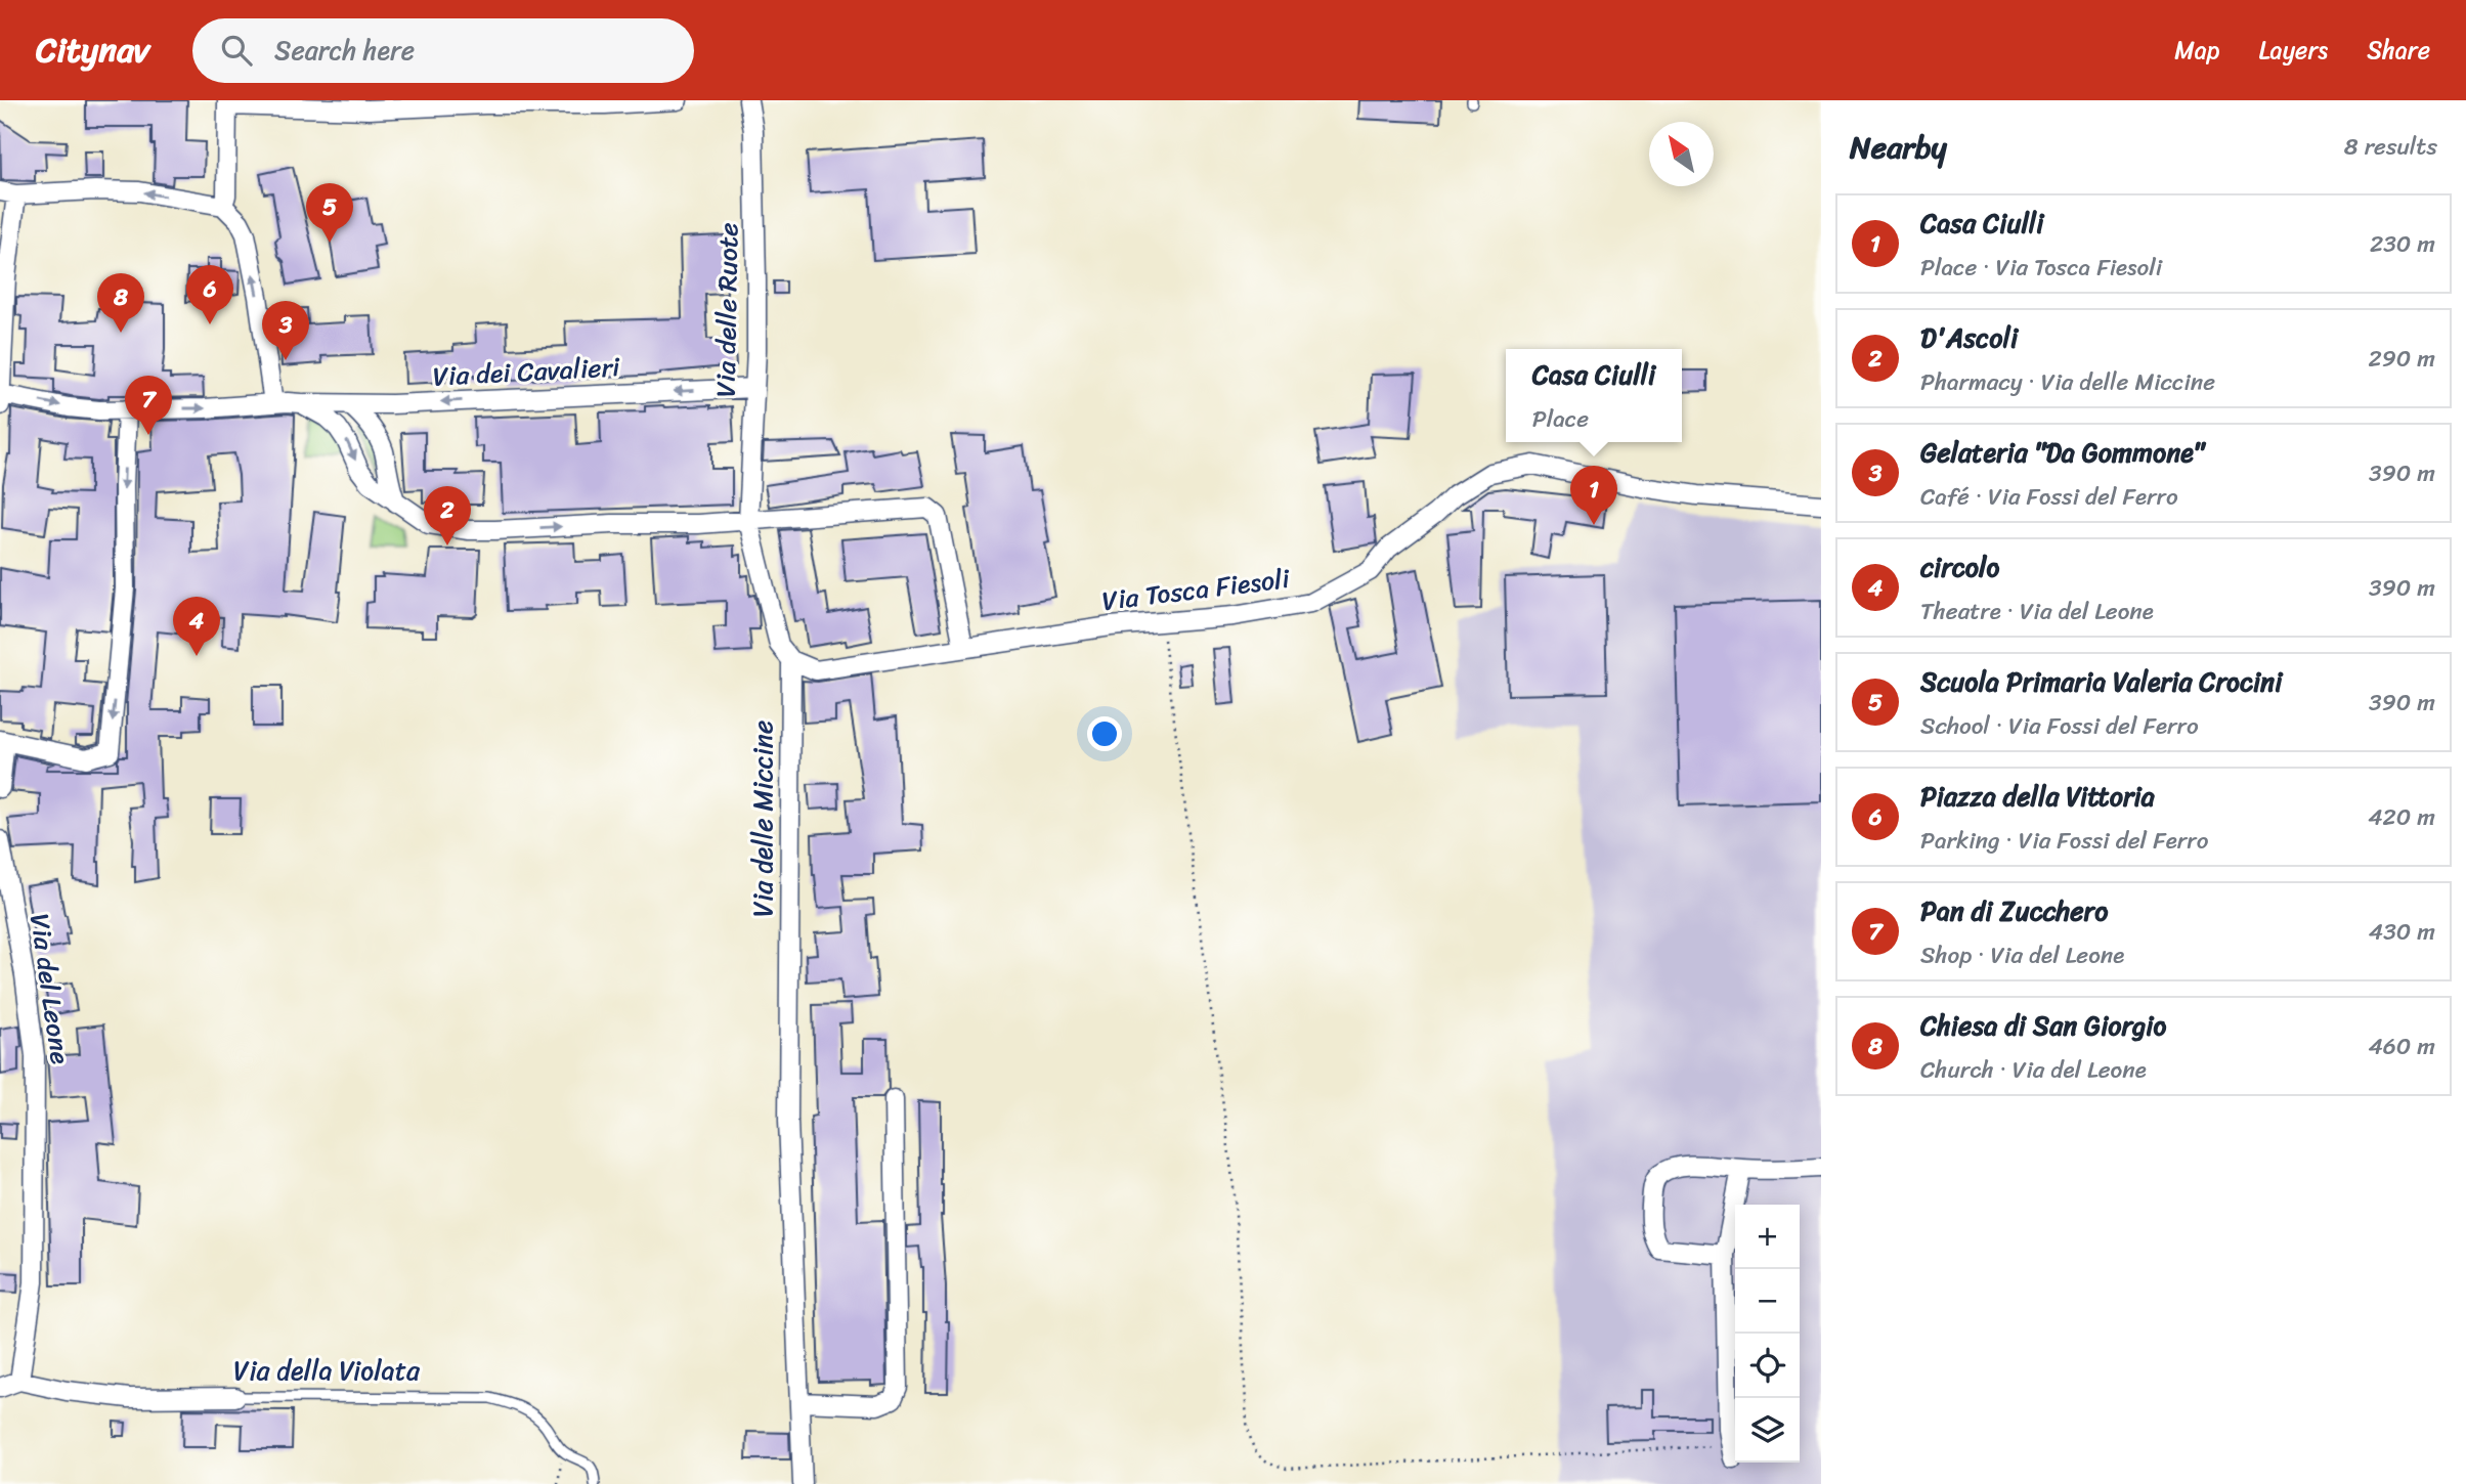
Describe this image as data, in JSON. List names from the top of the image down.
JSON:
{
  "streets": {
    "street": [
      "Via delle Ruote",
      "Via dei Cavalieri",
      "Via Tosca Fiesoli",
      "Via delle Miccine",
      "Via del Leone",
      "Via della Violata"
    ]
  },
  "crossings": [
    ["Via delle Ruote", "Via dei Cavalieri"],
    ["Via delle Ruote", "Via delle Miccine"],
    ["Via Tosca Fiesoli", "Via delle Miccine"],
    ["Via del Leone", "Via della Violata"]
  ],
  "north": "top left",
  "page": {
    "header": "Citynav",
    "search": "Search here",
    "nav": ["Map", "Layers", "Share"],
    "heading": ["Nearby", "8 results"],
    "pins": [
      "5",
      "6",
      "8",
      "3",
      "7",
      "1",
      "2",
      "4"
    ],
    "list": [
      {
        "mark": "1",
        "name": "Casa Ciulli",
        "note": "Place · Via Tosca Fiesoli",
        "value": "230 m"
      },
      {
        "mark": "2",
        "name": "D'Ascoli",
        "note": "Pharmacy · Via delle Miccine",
        "value": "290 m"
      },
      {
        "mark": "3",
        "name": "Gelateria \"Da Gommone\"",
        "note": "Café · Via Fossi del Ferro",
        "value": "390 m"
      },
      {
        "mark": "4",
        "name": "circolo",
        "note": "Theatre · Via del Leone",
        "value": "390 m"
      },
      {
        "mark": "5",
        "name": "Scuola Primaria Valeria Crocini",
        "note": "School · Via Fossi del Ferro",
        "value": "390 m"
      },
      {
        "mark": "6",
        "name": "Piazza della Vittoria",
        "note": "Parking · Via Fossi del Ferro",
        "value": "420 m"
      },
      {
        "mark": "7",
        "name": "Pan di Zucchero",
        "note": "Shop · Via del Leone",
        "value": "430 m"
      },
      {
        "mark": "8",
        "name": "Chiesa di San Giorgio",
        "note": "Church · Via del Leone",
        "value": "460 m"
      }
    ],
    "popup": ["Casa Ciulli", "Place"],
    "map_buttons": ["+", "−"]
  }
}
